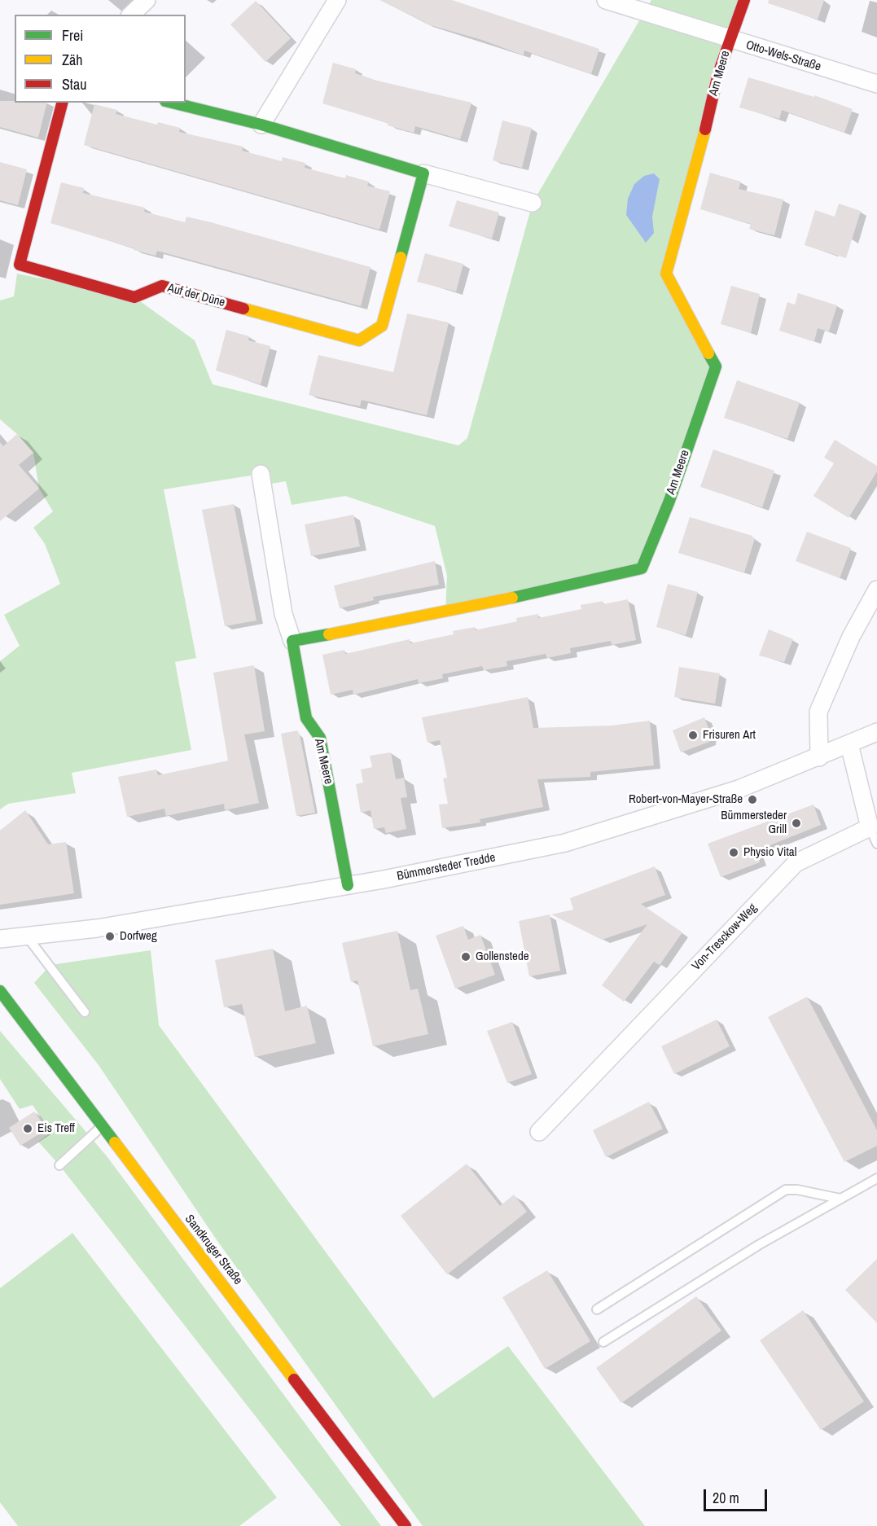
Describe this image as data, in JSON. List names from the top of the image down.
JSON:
{
  "streets": {
    "street": [
      "Otto-Wels-Straße",
      "Am Meere",
      "Auf der Düne",
      "Bümmersteder Tredde",
      "Von-Tresckow-Weg",
      "Sandkruger Straße"
    ]
  },
  "crossings": [
    ["Otto-Wels-Straße", "Am Meere"],
    ["Am Meere", "Bümmersteder Tredde"]
  ],
  "places": [
    "Frisuren Art",
    "Robert-von-Mayer-Straße",
    "Bümmersteder Grill",
    "Physio Vital",
    "Dorfweg",
    "Gollenstede",
    "Eis Treff"
  ],
  "legend": ["Frei", "Zäh", "Stau"],
  "scale_bar": "20 m"
}
